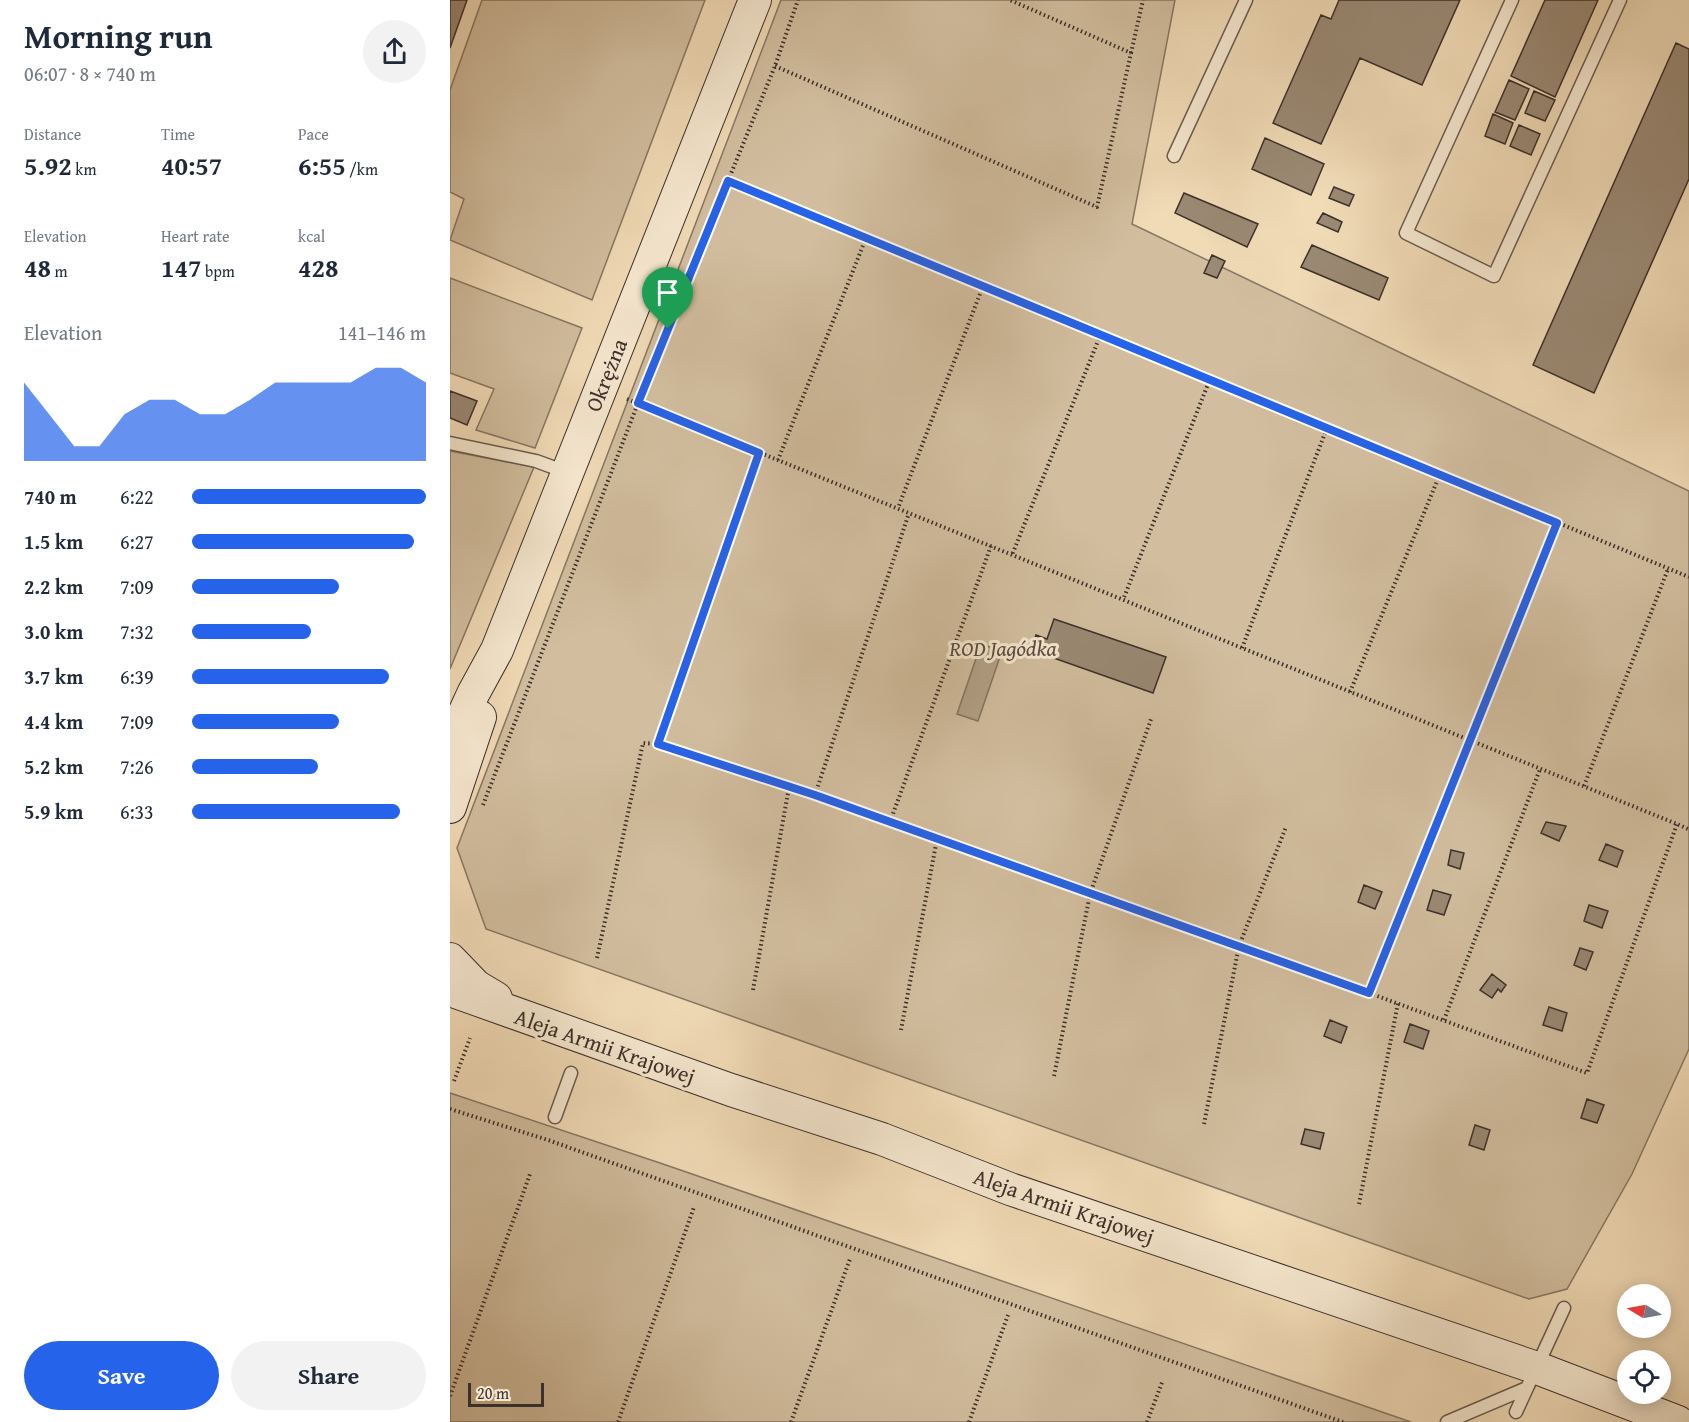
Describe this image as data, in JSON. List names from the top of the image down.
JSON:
{
  "streets": {
    "street": ["Okrężna", "Aleja Armii Krajowej"]
  },
  "parks": ["ROD Jagódka"],
  "scale_bar": "20 m",
  "north": "left",
  "page": {
    "heading": ["Morning run", "06:07 · 8 × 740 m"],
    "stats": [
      ["Distance", "5.92 km"],
      ["Time", "40:57"],
      ["Pace", "6:55 /km"],
      ["Elevation", "48 m"],
      ["Heart rate", "147 bpm"],
      ["kcal", "428"]
    ],
    "chart": ["Elevation", "141–146 m"],
    "list": [
      {
        "name": "740 m",
        "note": "6:22"
      },
      {
        "name": "1.5 km",
        "note": "6:27"
      },
      {
        "name": "2.2 km",
        "note": "7:09"
      },
      {
        "name": "3.0 km",
        "note": "7:32"
      },
      {
        "name": "3.7 km",
        "note": "6:39"
      },
      {
        "name": "4.4 km",
        "note": "7:09"
      },
      {
        "name": "5.2 km",
        "note": "7:26"
      },
      {
        "name": "5.9 km",
        "note": "6:33"
      }
    ],
    "buttons": ["Save", "Share"],
    "scale": "20 m"
  }
}
